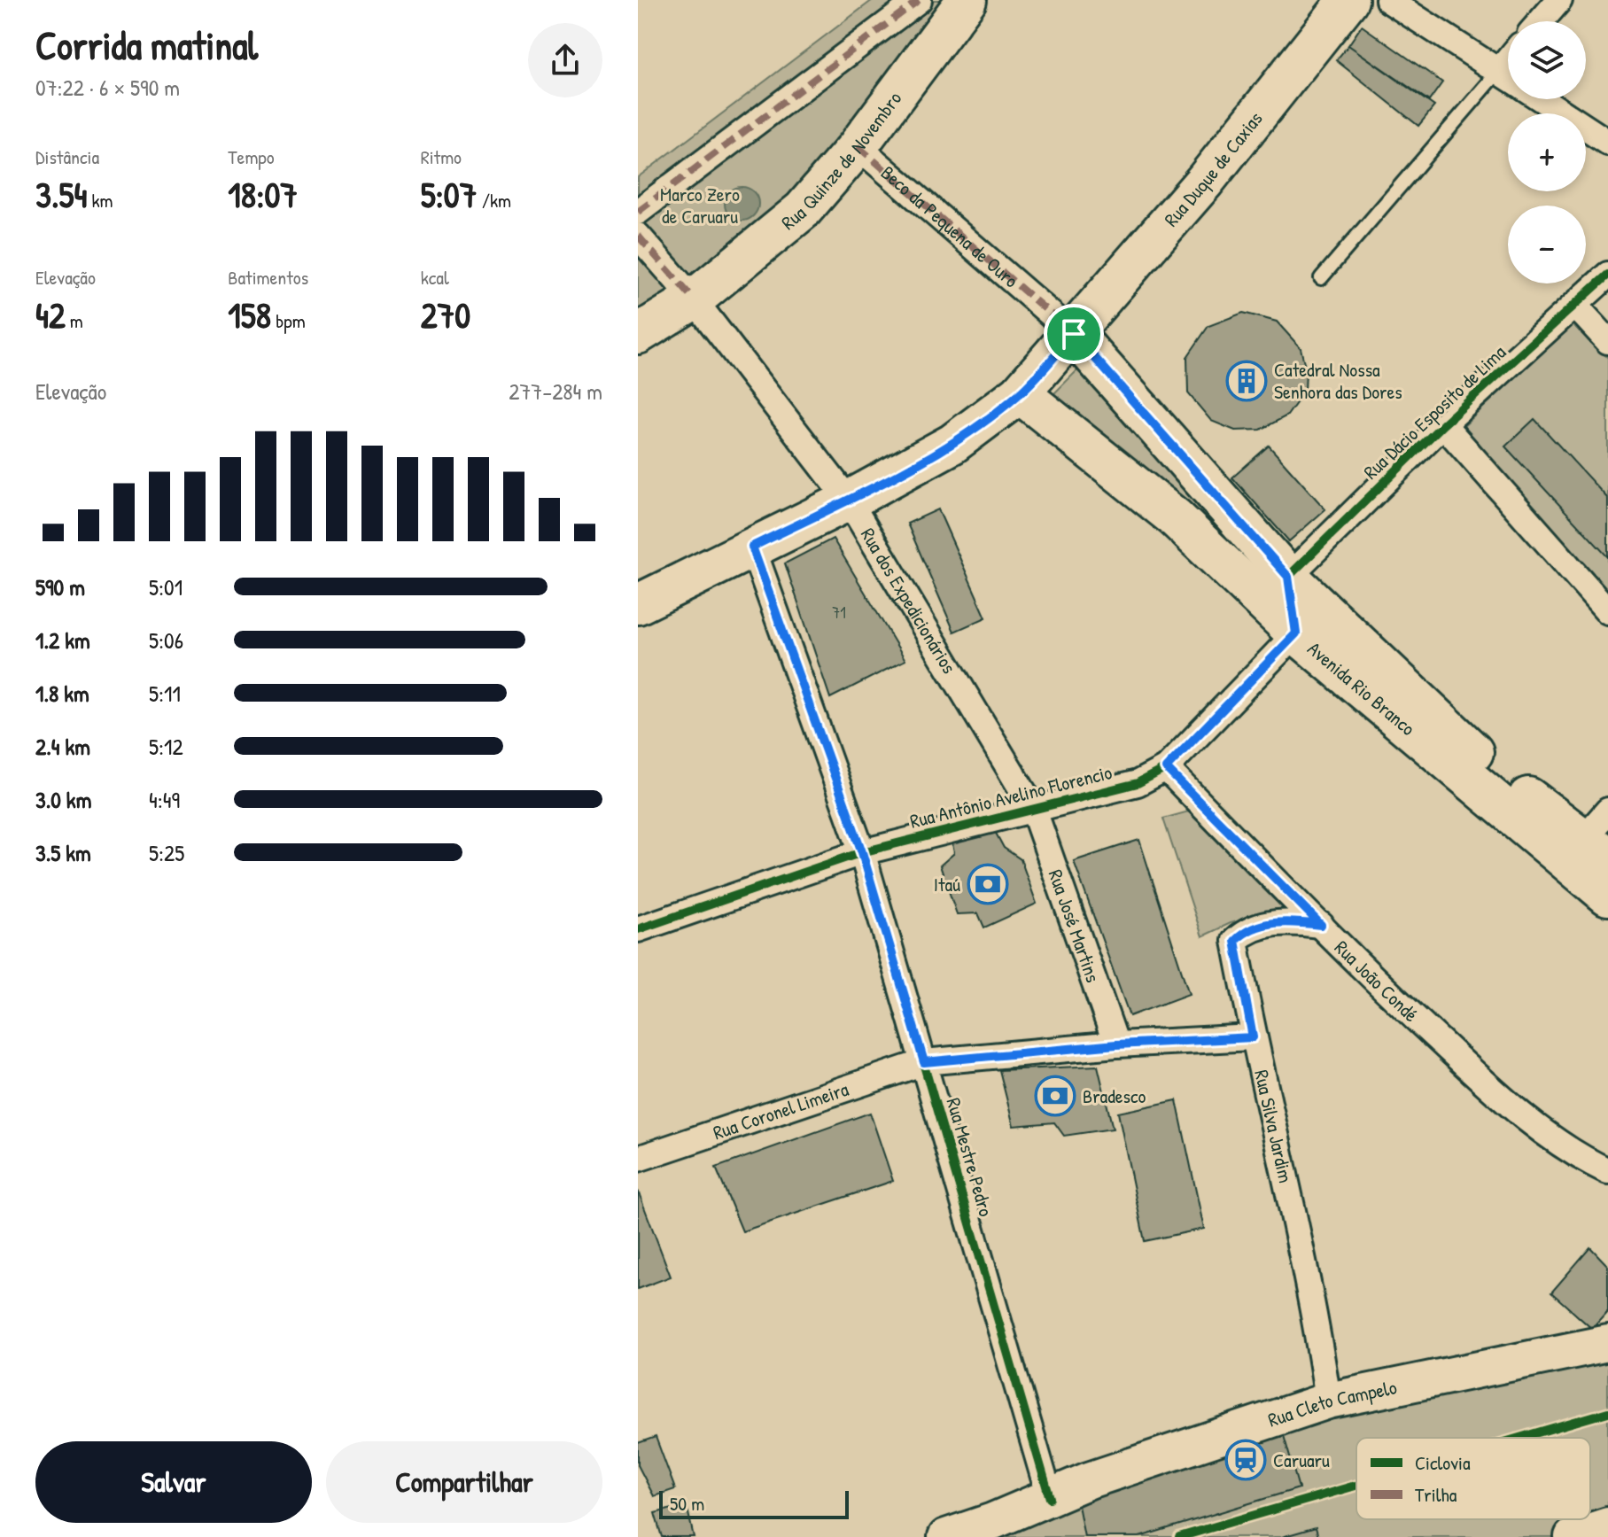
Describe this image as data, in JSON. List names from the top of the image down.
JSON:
{
  "streets": {
    "main road": [
      "Rua Quinze de Novembro",
      "Rua Duque de Caxias",
      "Avenida Rio Branco",
      "Rua Cleto Campelo"
    ],
    "street": [
      "Beco da Pequena de Ouro",
      "Rua Dácio Esposito de Lima",
      "Rua dos Expedicionários",
      "Rua Antônio Avelino Florencio",
      "Rua José Martins",
      "Rua João Condé",
      "Rua Coronel Limeira",
      "Rua Silva Jardim",
      "Rua Mestre Pedro"
    ]
  },
  "crossings": [
    ["Rua Quinze de Novembro", "Beco da Pequena de Ouro"],
    ["Rua Quinze de Novembro", "Rua dos Expedicionários"],
    ["Rua Duque de Caxias", "Beco da Pequena de Ouro"],
    ["Rua Duque de Caxias", "Rua dos Expedicionários"],
    ["Rua Duque de Caxias", "Avenida Rio Branco"],
    ["Rua Duque de Caxias", "Rua Mestre Pedro"],
    ["Beco da Pequena de Ouro", "Avenida Rio Branco"],
    ["Rua Dácio Esposito de Lima", "Avenida Rio Branco"],
    ["Rua dos Expedicionários", "Rua Antônio Avelino Florencio"],
    ["Rua dos Expedicionários", "Rua José Martins"],
    ["Avenida Rio Branco", "Rua Antônio Avelino Florencio"],
    ["Rua Antônio Avelino Florencio", "Rua José Martins"],
    ["Rua Antônio Avelino Florencio", "Rua João Condé"],
    ["Rua Antônio Avelino Florencio", "Rua Mestre Pedro"],
    ["Rua José Martins", "Rua Coronel Limeira"],
    ["Rua João Condé", "Rua Silva Jardim"],
    ["Rua Coronel Limeira", "Rua Silva Jardim"],
    ["Rua Coronel Limeira", "Rua Mestre Pedro"],
    ["Rua Silva Jardim", "Rua Cleto Campelo"],
    ["Rua Mestre Pedro", "Rua Cleto Campelo"]
  ],
  "parks": ["Marco Zero de Caruaru"],
  "places": {
    "building": ["Catedral Nossa Senhora das Dores"],
    "bank": ["Itaú", "Bradesco"],
    "station": ["Caruaru"]
  },
  "house_numbers": ["71"],
  "legend": ["Ciclovia", "Trilha"],
  "scale_bar": "50 m",
  "page": {
    "heading": ["Corrida matinal", "07:22 · 6 × 590 m"],
    "map_buttons": ["+", "−"],
    "stats": [
      ["Distância", "3.54 km"],
      ["Tempo", "18:07"],
      ["Ritmo", "5:07 /km"],
      ["Elevação", "42 m"],
      ["Batimentos", "158 bpm"],
      ["kcal", "270"]
    ],
    "chart": ["Elevação", "277–284 m"],
    "list": [
      {
        "name": "590 m",
        "note": "5:01"
      },
      {
        "name": "1.2 km",
        "note": "5:06"
      },
      {
        "name": "1.8 km",
        "note": "5:11"
      },
      {
        "name": "2.4 km",
        "note": "5:12"
      },
      {
        "name": "3.0 km",
        "note": "4:49"
      },
      {
        "name": "3.5 km",
        "note": "5:25"
      }
    ],
    "buttons": ["Salvar", "Compartilhar"],
    "scale": "50 m"
  }
}
